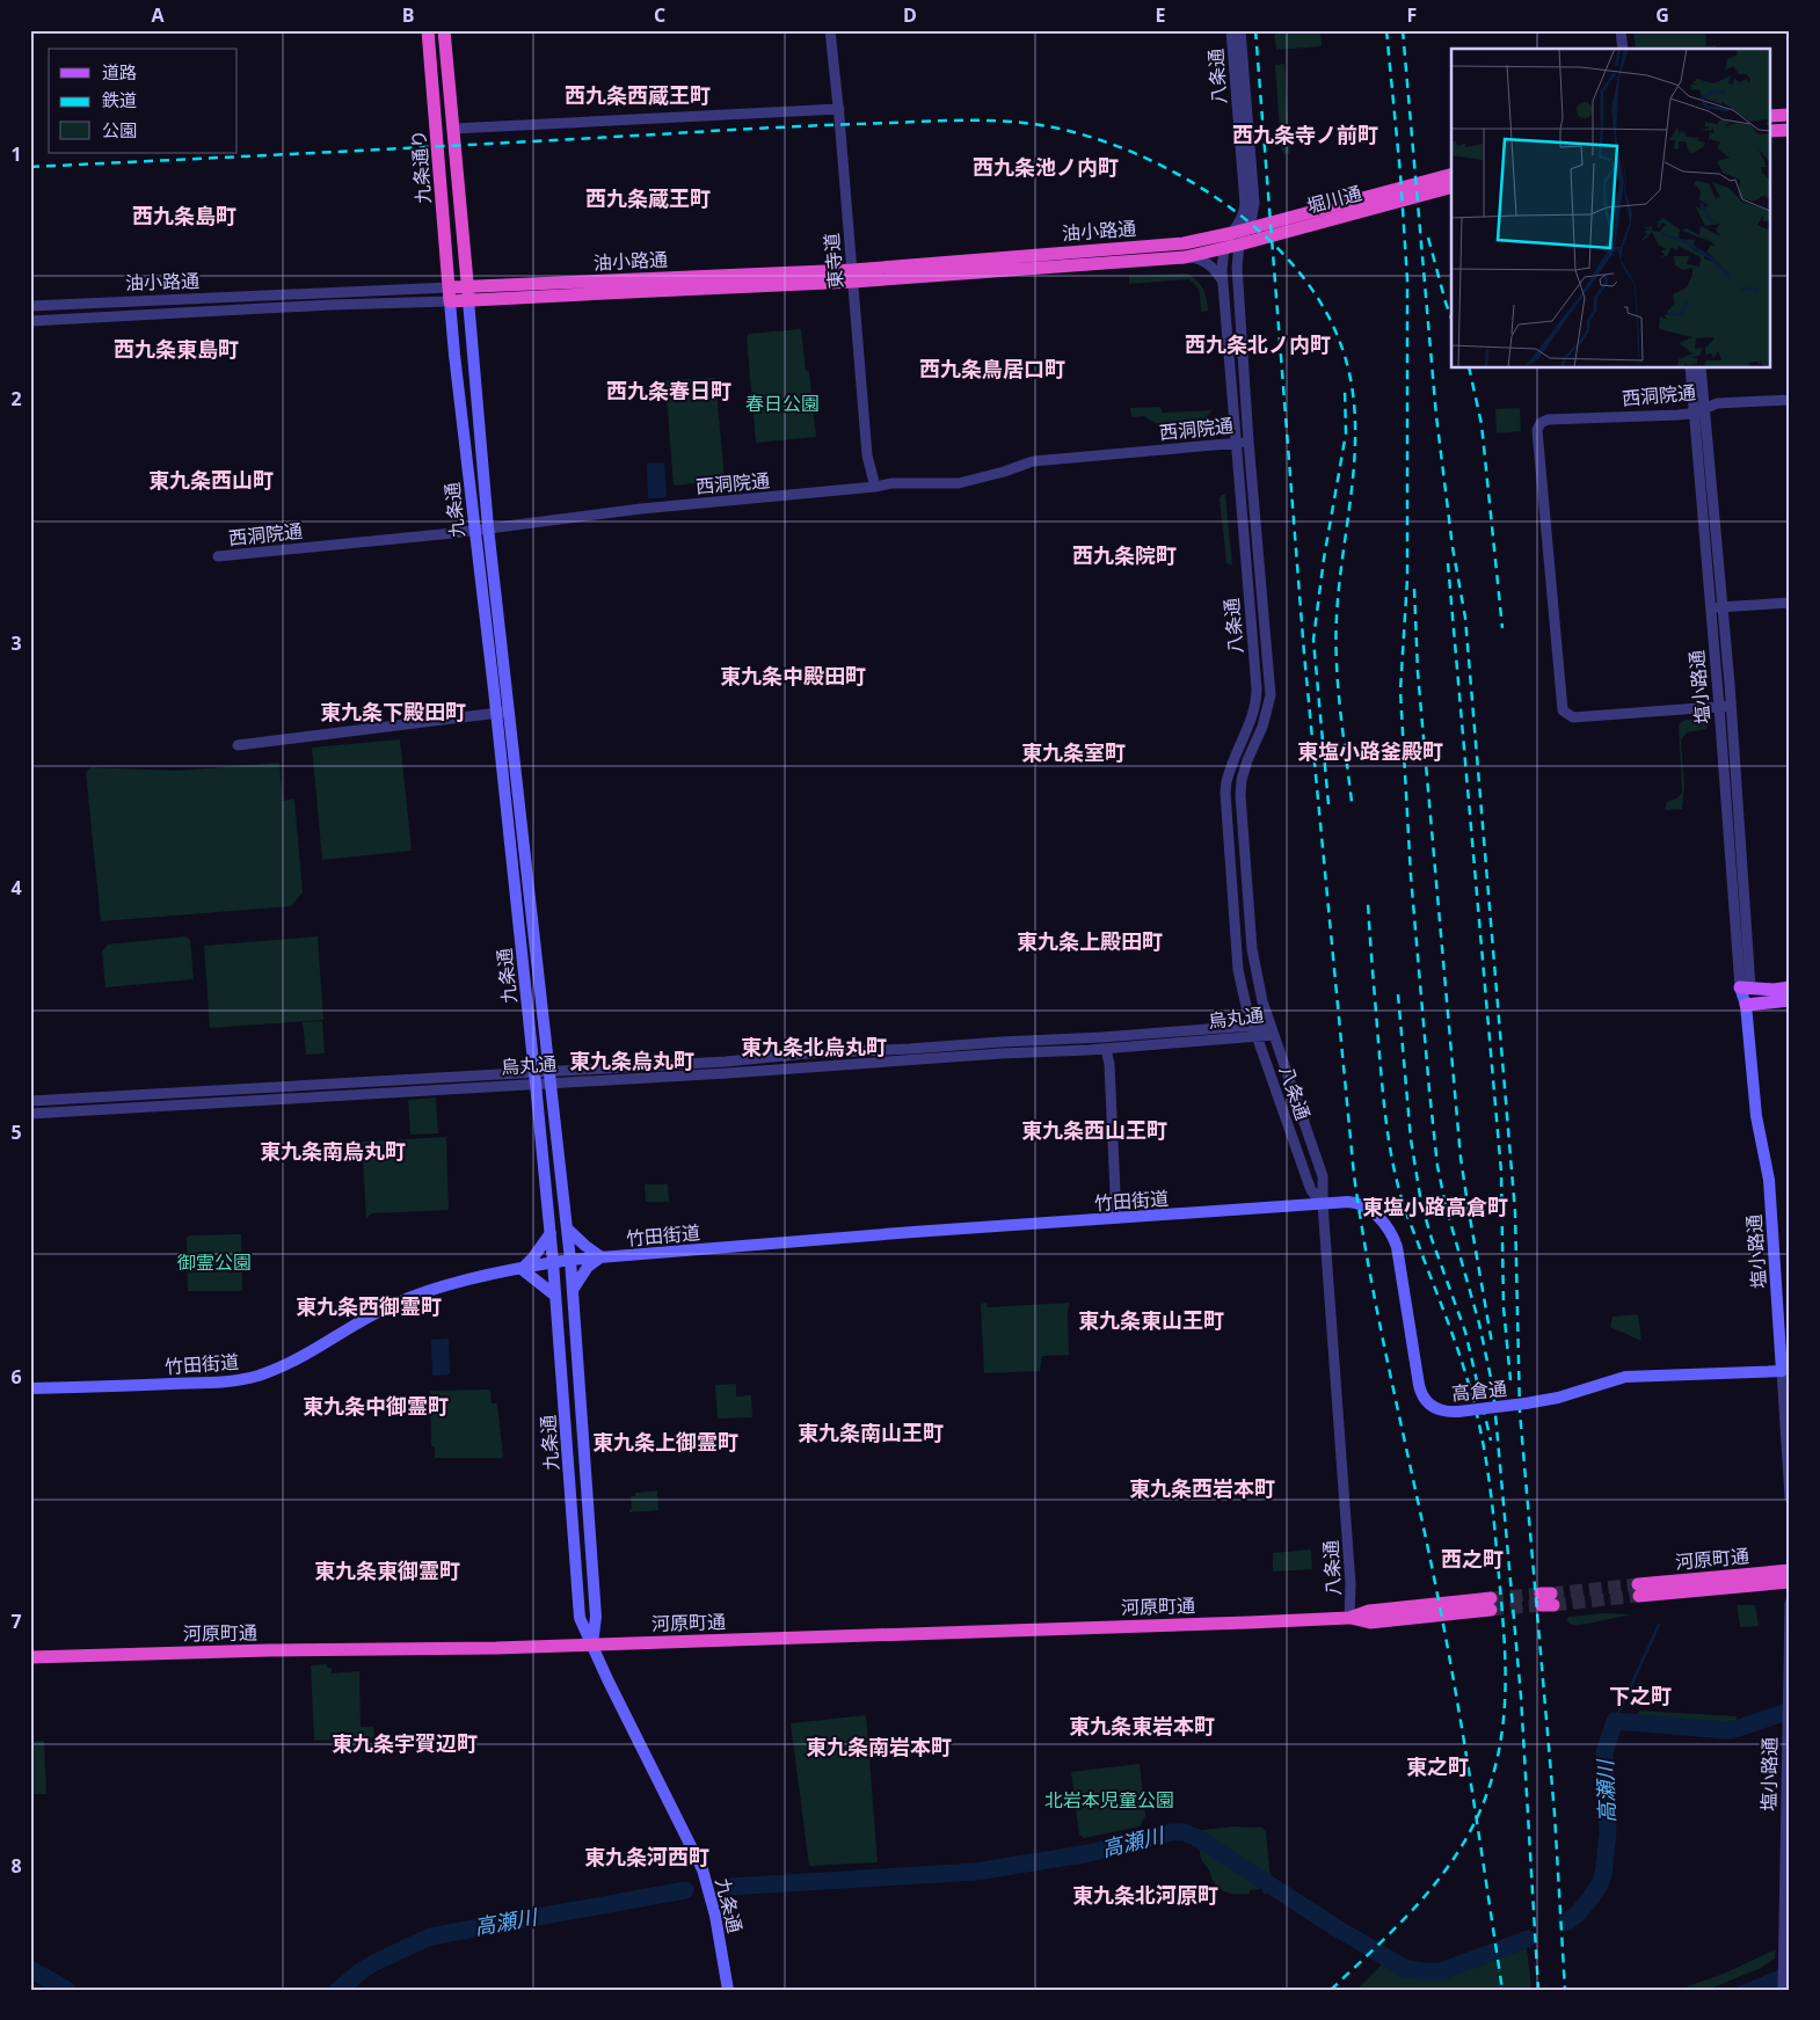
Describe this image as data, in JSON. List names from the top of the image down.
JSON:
{
  "streets": {
    "highway": [
      "九条通り",
      "堀川通",
      "油小路通",
      "河原町通"
    ],
    "main road": [
      "九条通",
      "塩小路通",
      "竹田街道",
      "高倉通"
    ],
    "street": [
      "八条通",
      "東寺道",
      "西洞院通",
      "烏丸通"
    ]
  },
  "crossings": [
    ["八条通", "堀川通"],
    ["八条通", "油小路通"],
    ["八条通", "西洞院通"],
    ["八条通", "烏丸通"],
    ["八条通", "竹田街道"],
    ["八条通", "高倉通"],
    ["八条通", "河原町通"],
    ["九条通り", "油小路通"],
    ["九条通り", "九条通"],
    ["堀川通", "油小路通"],
    ["油小路通", "東寺道"],
    ["油小路通", "九条通"],
    ["東寺道", "西洞院通"],
    ["西洞院通", "九条通"],
    ["西洞院通", "塩小路通"],
    ["九条通", "烏丸通"],
    ["九条通", "竹田街道"],
    ["九条通", "河原町通"],
    ["塩小路通", "高倉通"],
    ["竹田街道", "高倉通"]
  ],
  "districts": [
    "西九条西蔵王町",
    "西九条寺ノ前町",
    "西九条池ノ内町",
    "西九条蔵王町",
    "西九条島町",
    "西九条北ノ内町",
    "西九条東島町",
    "西九条鳥居口町",
    "西九条春日町",
    "東九条西山町",
    "西九条院町",
    "東九条中殿田町",
    "東九条下殿田町",
    "東塩小路釜殿町",
    "東九条室町",
    "東九条上殿田町",
    "東九条北烏丸町",
    "東九条烏丸町",
    "東九条西山王町",
    "東九条南烏丸町",
    "東塩小路高倉町",
    "東九条西御霊町",
    "東九条東山王町",
    "東九条中御霊町",
    "東九条南山王町",
    "東九条上御霊町",
    "東九条西岩本町",
    "西之町",
    "東九条東御霊町",
    "下之町",
    "東九条東岩本町",
    "東九条宇賀辺町",
    "東九条南岩本町",
    "東之町",
    "東九条河西町",
    "東九条北河原町"
  ],
  "water": ["高瀬川"],
  "parks": ["春日公園", "御霊公園", "北岩本児童公園"],
  "legend": ["道路", "鉄道", "公園"],
  "grid": {
    "columns": [
      "A",
      "B",
      "C",
      "D",
      "E",
      "F",
      "G"
    ],
    "rows": [
      "1",
      "2",
      "3",
      "4",
      "5",
      "6",
      "7",
      "8"
    ]
  }
}
